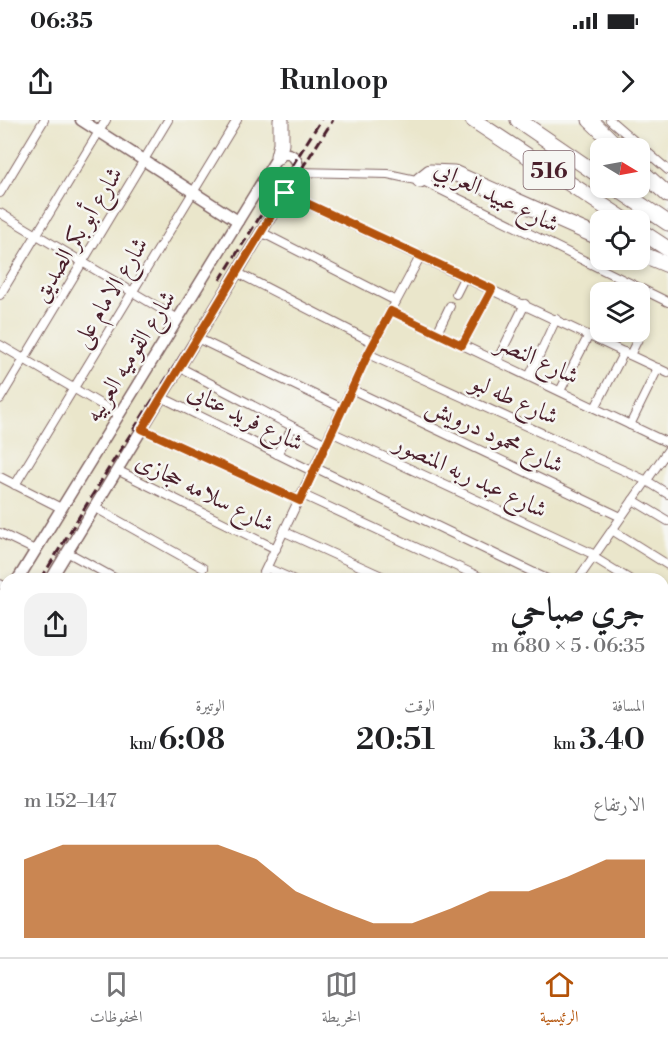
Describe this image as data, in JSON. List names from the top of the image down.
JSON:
{
  "streets": {
    "highway": ["516"],
    "street": [
      "شارع عبيد العرابي",
      "شارع أبو بكر الصديق",
      "شارع الامام على",
      "شارع القوميه العربيه",
      "شارع النصر",
      "شارع طه لبو",
      "شارع فريد عتابى",
      "شارع محمود درويش",
      "شارع عبد ربه المنصور",
      "شارع سلامه حجازى"
    ]
  },
  "crossings": [
    ["شارع عبيد العرابي", "شارع القوميه العربيه"],
    ["شارع القوميه العربيه", "شارع فريد عتابى"],
    ["شارع القوميه العربيه", "شارع سلامه حجازى"]
  ],
  "north": "right",
  "page": {
    "status": "06:35",
    "header": "Runloop",
    "heading": ["جري صباحي", "06:35 · 5 × 680 m"],
    "stats": [
      ["المسافة", "3.40 km"],
      ["الوقت", "20:51"],
      ["الوتيرة", "6:08 /km"]
    ],
    "chart": ["الارتفاع", "147–152 m"],
    "tabs": ["الرئيسية", "الخريطة", "المحفوظات"]
  }
}
